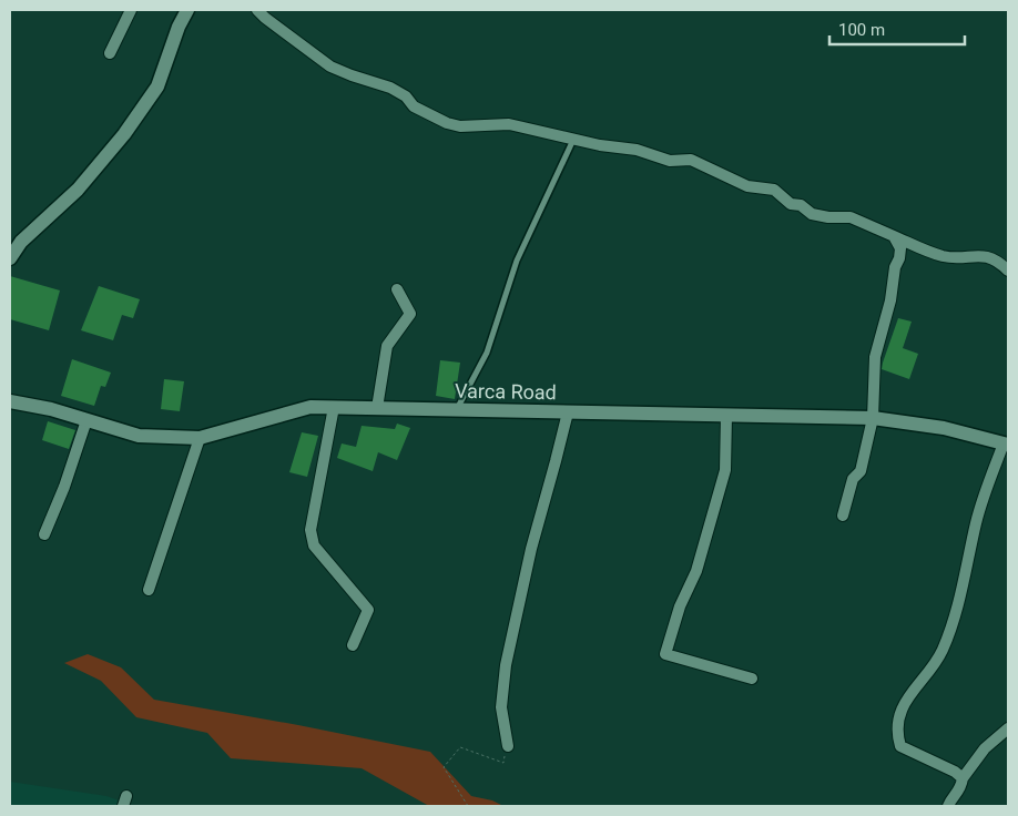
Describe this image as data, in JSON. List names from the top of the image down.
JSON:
{
  "streets": {
    "main road": ["Varca Road"]
  },
  "scale_bar": "100 m"
}
